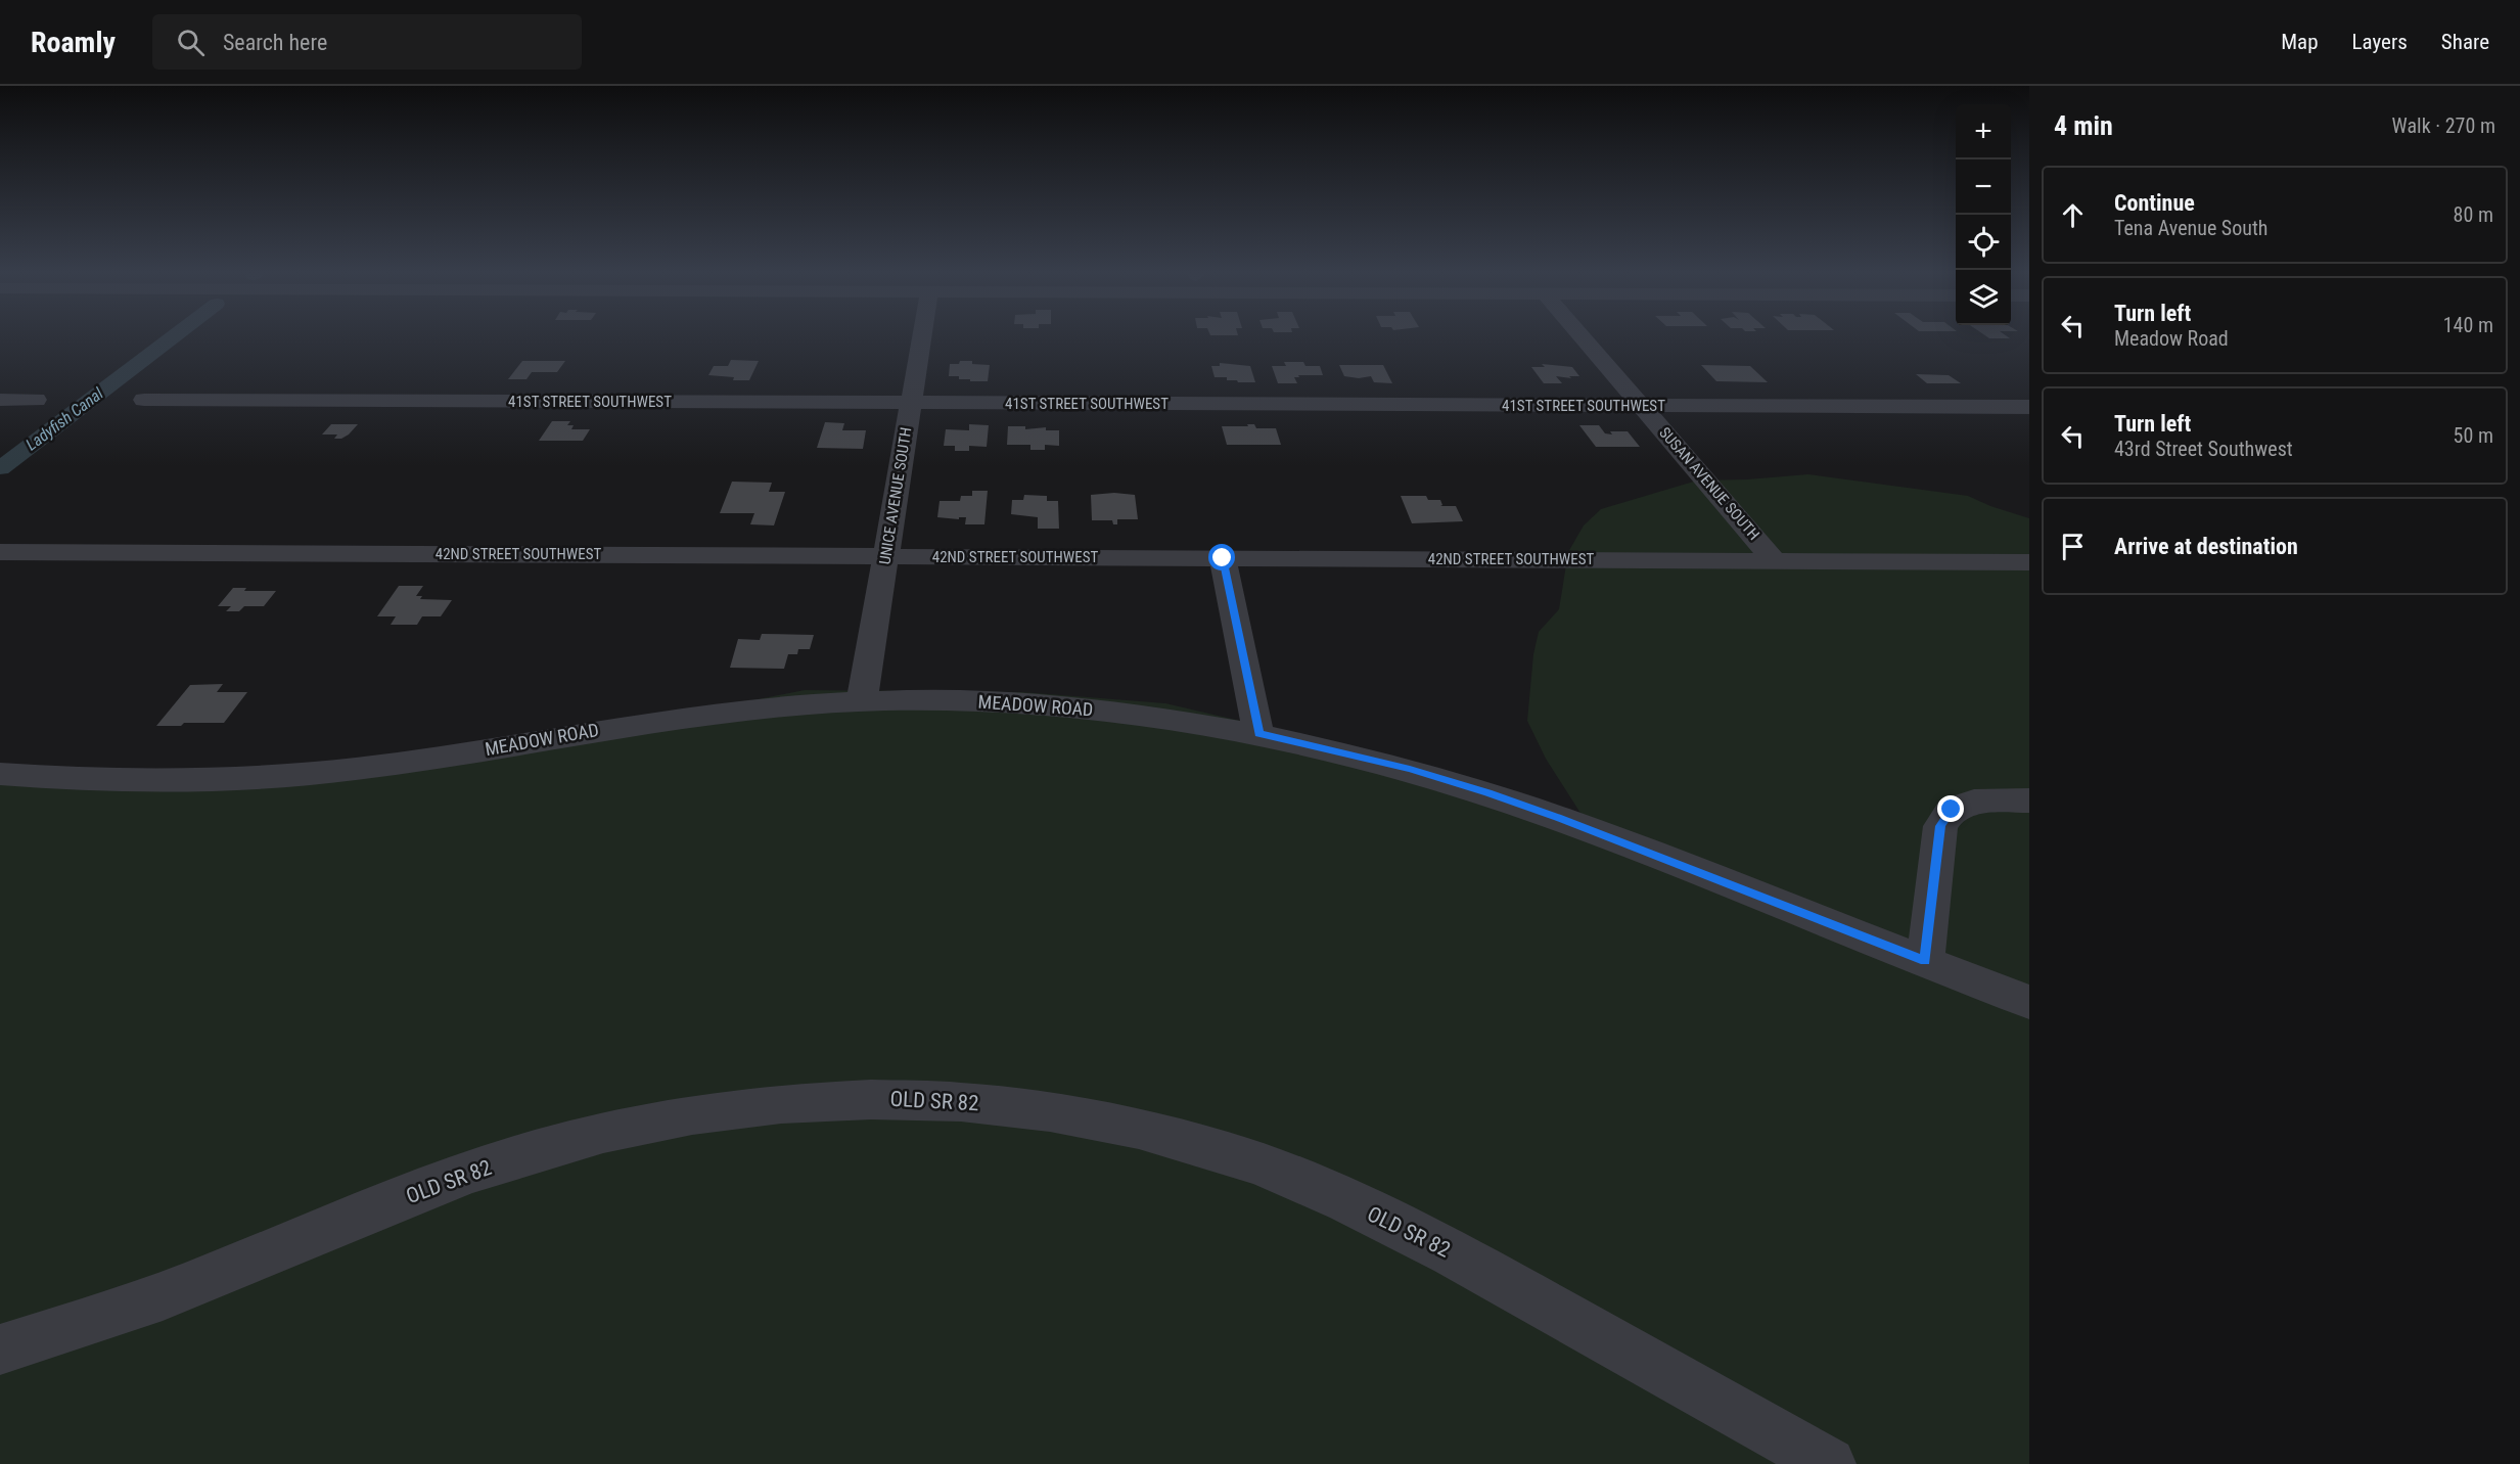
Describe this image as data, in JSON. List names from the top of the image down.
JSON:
{
  "streets": {
    "street": [
      "41ST STREET SOUTHWEST",
      "SUSAN AVENUE SOUTH",
      "UNICE AVENUE SOUTH",
      "42ND STREET SOUTHWEST",
      "MEADOW ROAD",
      "OLD SR 82"
    ]
  },
  "crossings": [
    ["41ST STREET SOUTHWEST", "SUSAN AVENUE SOUTH"],
    ["41ST STREET SOUTHWEST", "UNICE AVENUE SOUTH"],
    ["SUSAN AVENUE SOUTH", "42ND STREET SOUTHWEST"],
    ["UNICE AVENUE SOUTH", "42ND STREET SOUTHWEST"],
    ["UNICE AVENUE SOUTH", "MEADOW ROAD"]
  ],
  "water": ["Ladyfish Canal"],
  "page": {
    "header": "Roamly",
    "search": "Search here",
    "nav": ["Map", "Layers", "Share"],
    "heading": ["4 min", "Walk · 270 m"],
    "map_buttons": ["+", "−"],
    "list": [
      ["Continue", "Tena Avenue South", "80 m"],
      ["Turn left", "Meadow Road", "140 m"],
      ["Turn left", "43rd Street Southwest", "50 m"],
      "Arrive at destination"
    ]
  }
}
